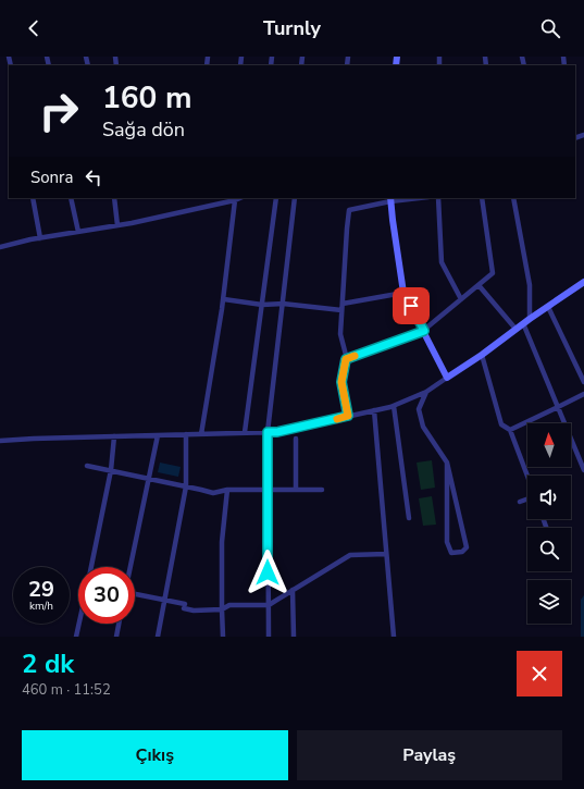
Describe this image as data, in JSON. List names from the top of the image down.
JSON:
{
  "north": "top",
  "page": {
    "header": "Turnly",
    "turn": ["160 m", "Sağa dön"],
    "then": "Sonra",
    "speed": "29 km/h",
    "limit": "30",
    "heading": ["2 dk", "460 m · 11:52"],
    "buttons": ["Çıkış", "Paylaş"]
  }
}
